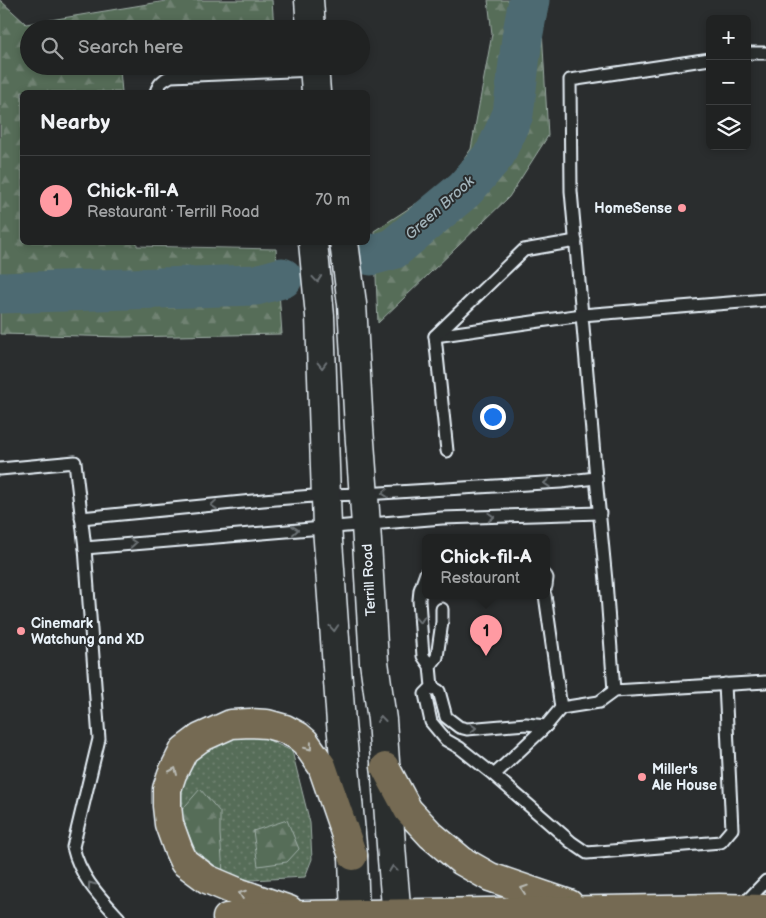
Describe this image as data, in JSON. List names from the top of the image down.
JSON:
{
  "streets": {
    "street": ["Terrill Road"]
  },
  "water": ["Green Brook"],
  "places": ["HomeSense", "Cinemark Watchung and XD", "Miller's Ale House"],
  "page": {
    "map_buttons": ["+", "−"],
    "search": "Search here",
    "heading": "Nearby",
    "list": [
      {
        "mark": "1",
        "name": "Chick-fil-A",
        "note": "Restaurant · Terrill Road",
        "value": "70 m"
      }
    ],
    "popup": ["Chick-fil-A", "Restaurant"],
    "pins": "1"
  }
}
